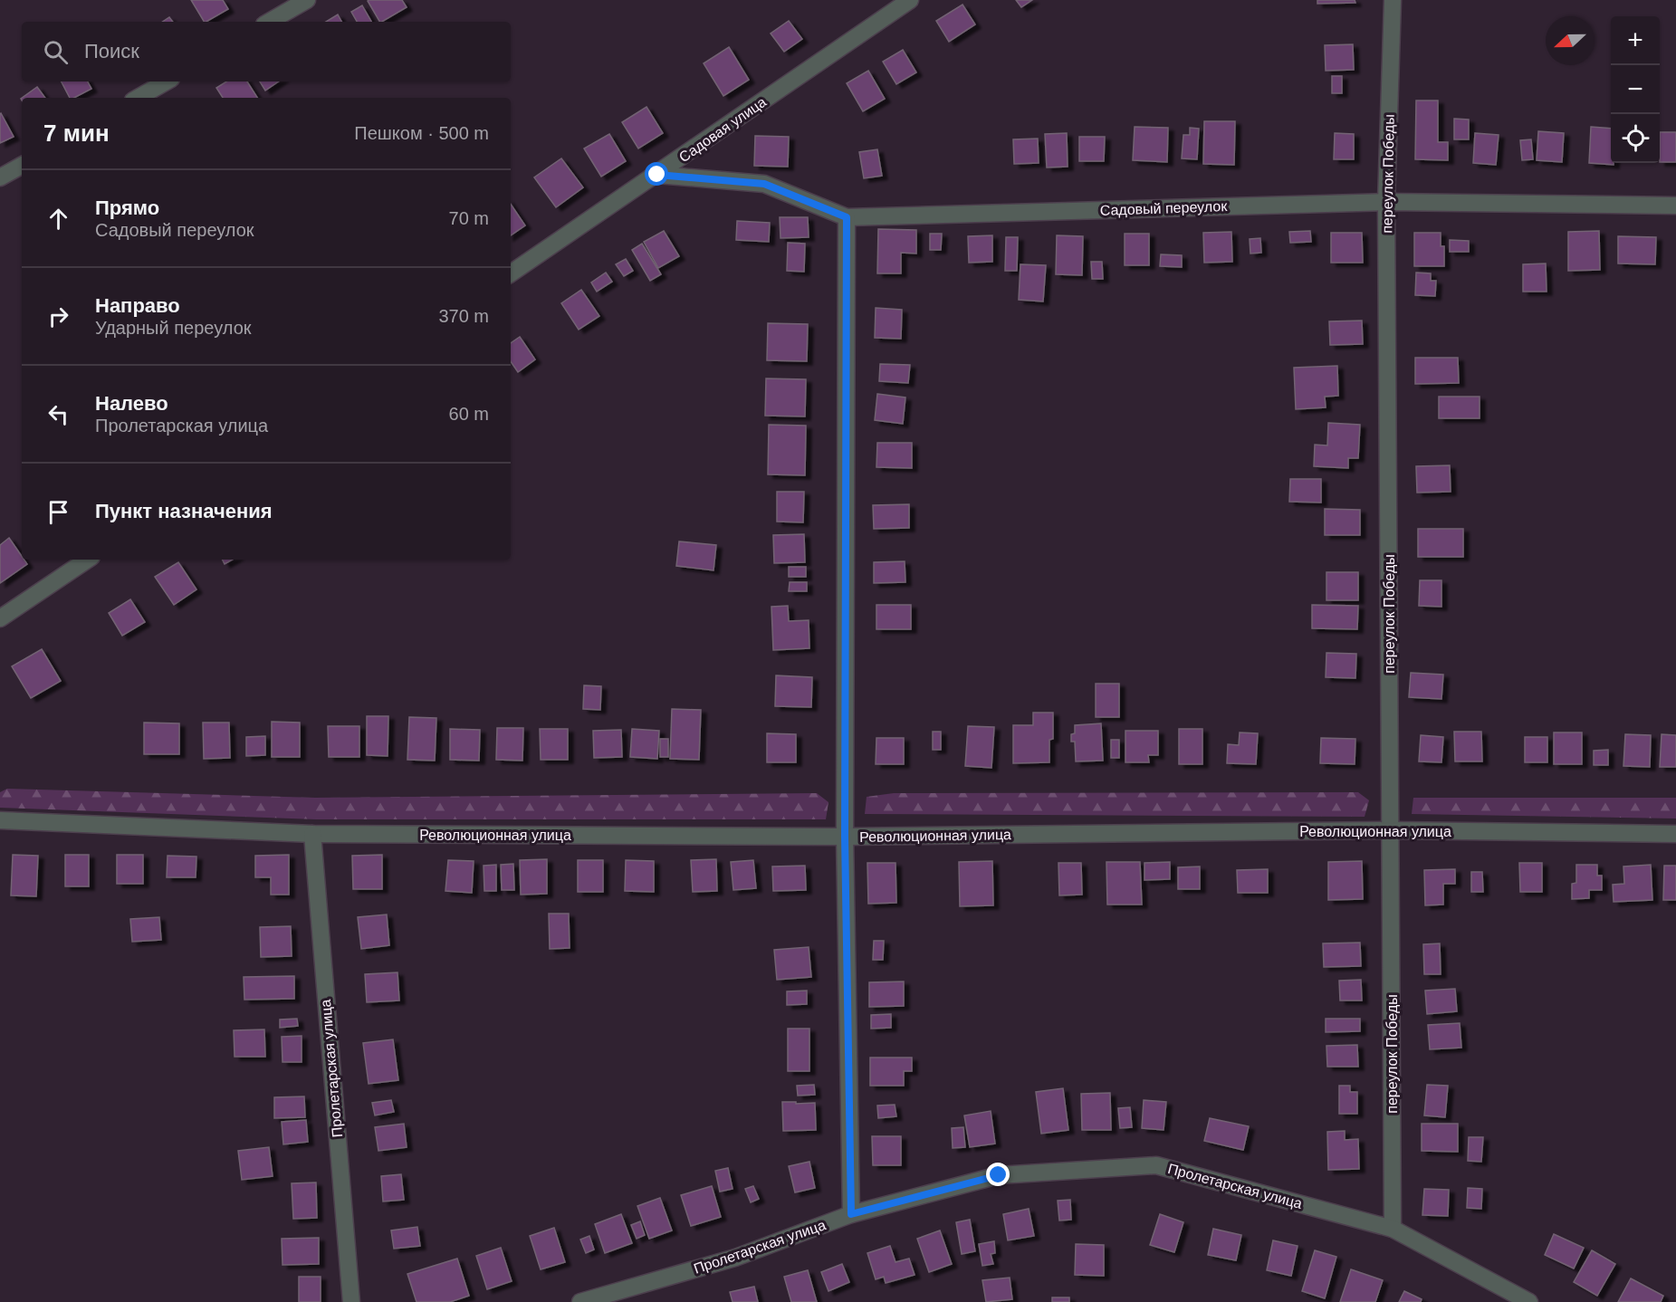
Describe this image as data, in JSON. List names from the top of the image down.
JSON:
{
  "streets": {
    "street": [
      "Садовая улица",
      "переулок Победы",
      "Садовый переулок",
      "Революционная улица",
      "Пролетарская улица"
    ]
  },
  "crossings": [
    ["Садовая улица", "Садовый переулок"],
    ["переулок Победы", "Садовый переулок"],
    ["переулок Победы", "Революционная улица"],
    ["переулок Победы", "Пролетарская улица"],
    ["Революционная улица", "Пролетарская улица"]
  ],
  "north": "left",
  "page": {
    "map_buttons": ["+", "−"],
    "search": "Поиск",
    "heading": ["7 мин", "Пешком · 500 m"],
    "list": [
      ["Прямо", "Садовый переулок", "70 m"],
      ["Направо", "Ударный переулок", "370 m"],
      ["Налево", "Пролетарская улица", "60 m"],
      "Пункт назначения"
    ]
  }
}
